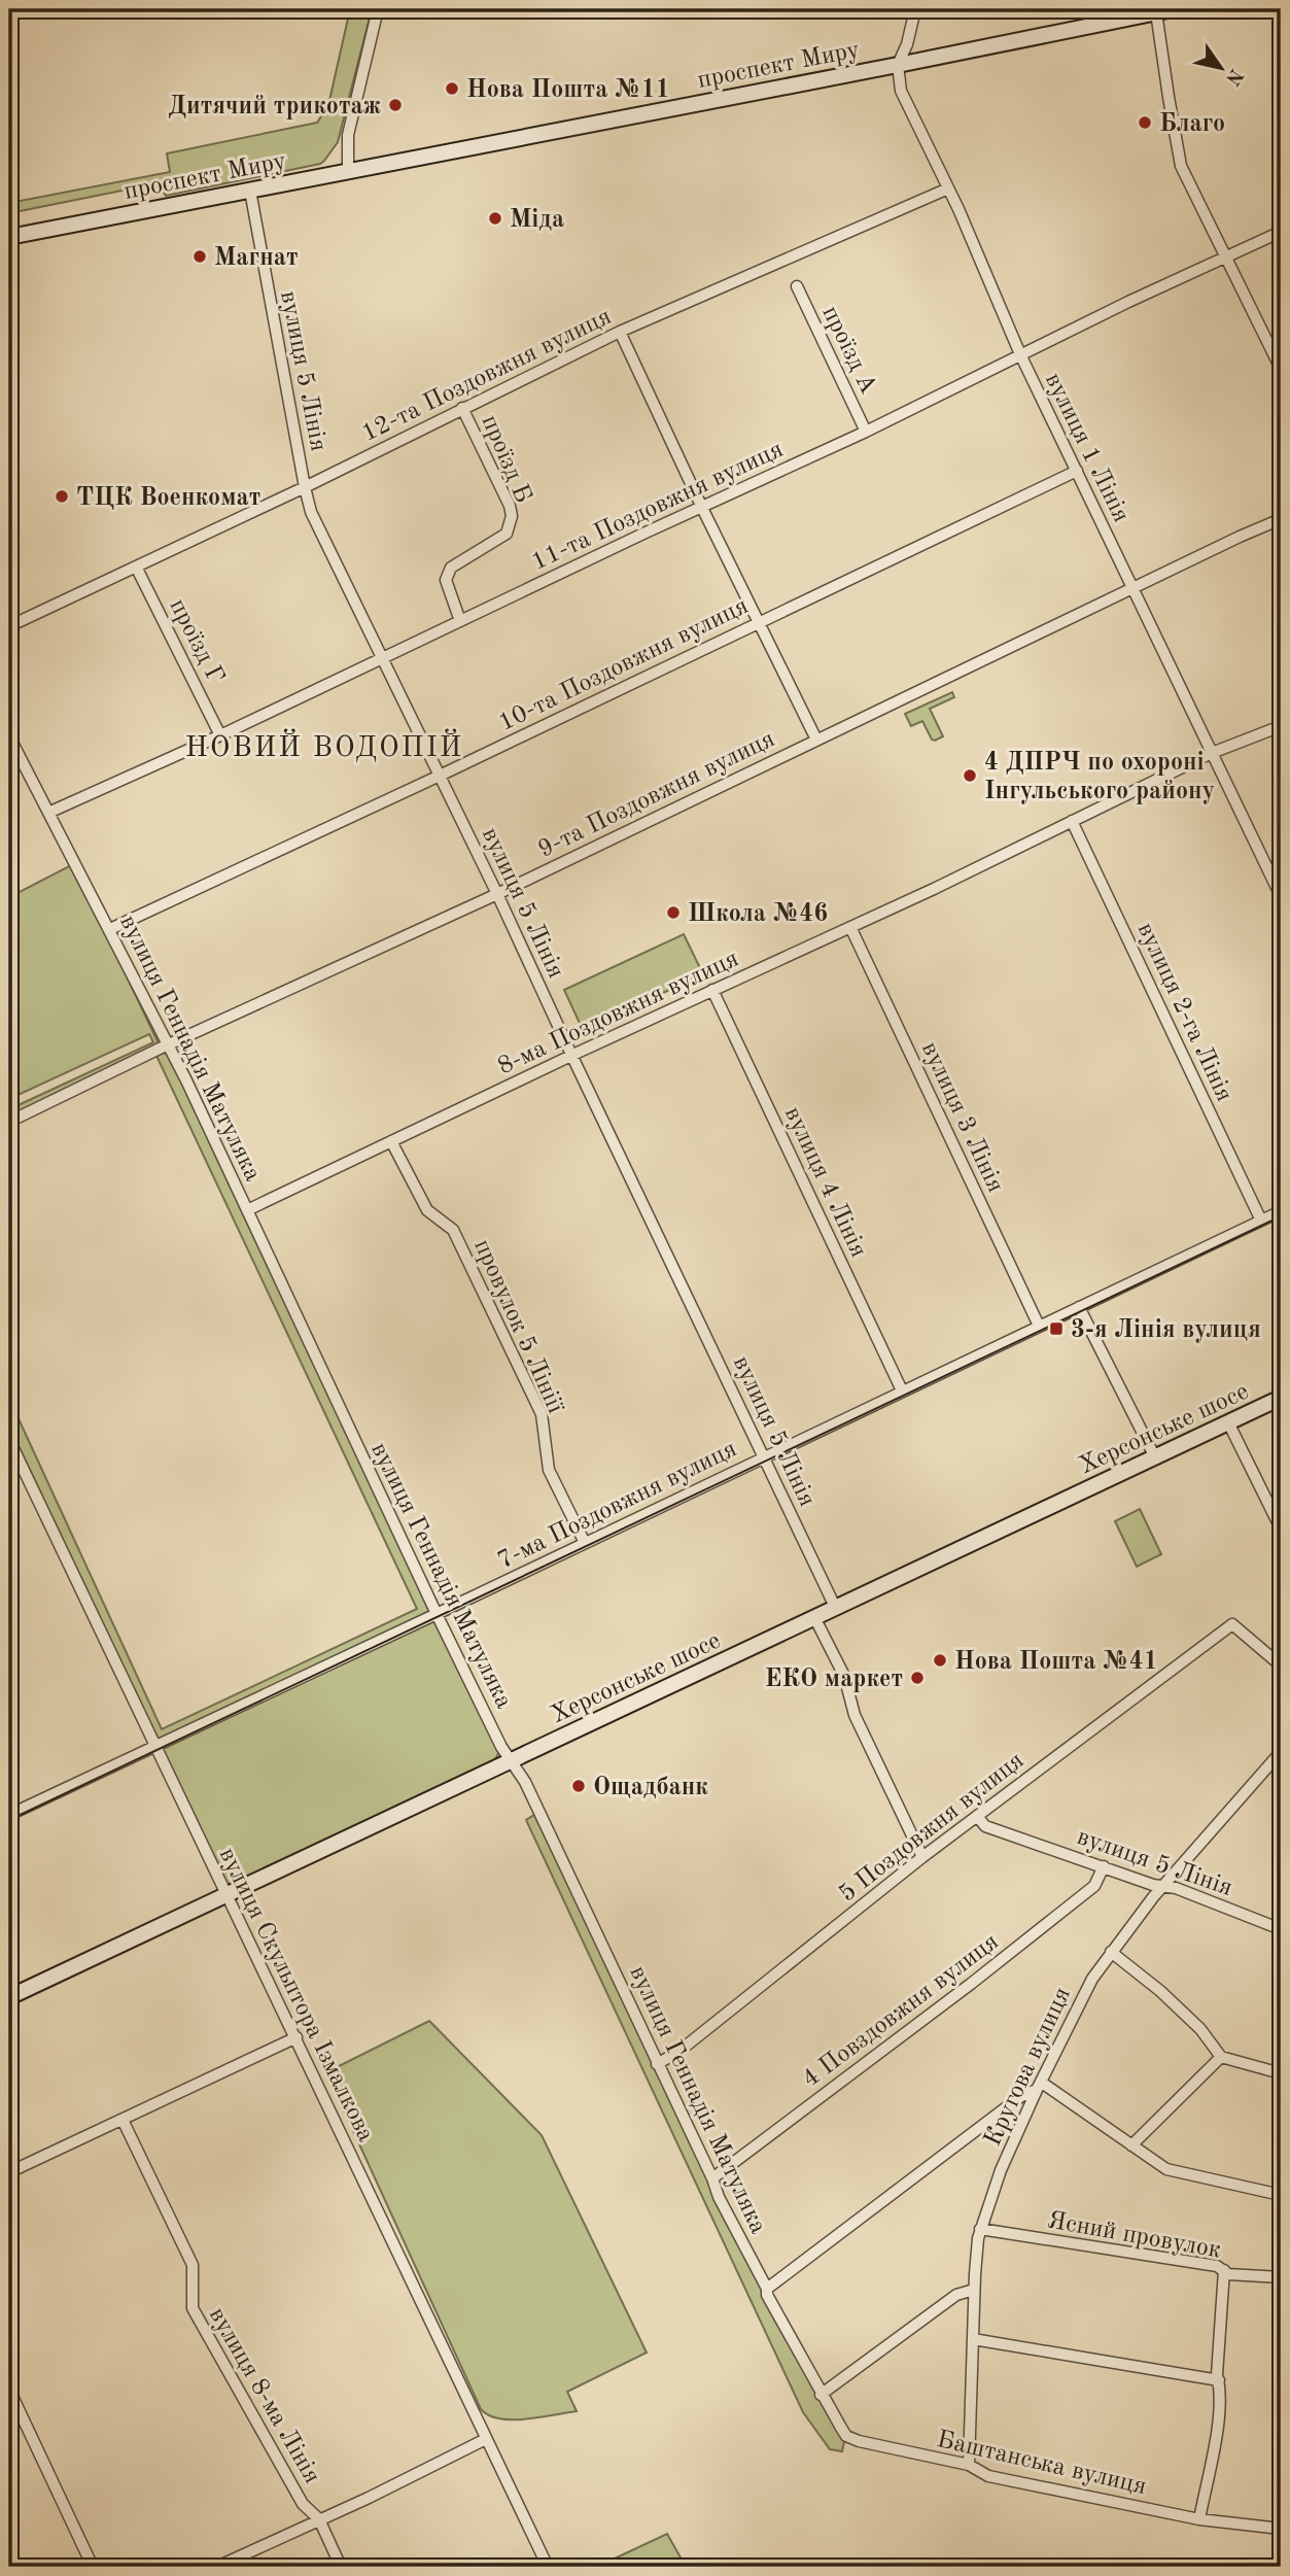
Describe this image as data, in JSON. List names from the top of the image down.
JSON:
{
  "streets": {
    "main road": ["проспект Миру", "Херсонське шосе"],
    "street": [
      "проїзд А",
      "вулиця 5 Лінія",
      "12-та Поздовжня вулиця",
      "вулиця 1 Лінія",
      "проїзд Б",
      "11-та Поздовжня вулиця",
      "проїзд Г",
      "10-та Поздовжня вулиця",
      "9-та Поздовжня вулиця",
      "8-ма Поздовжня вулиця",
      "вулиця 2-га Лінія",
      "вулиця Геннадія Матуляка",
      "вулиця 3 Лінія",
      "вулиця 4 Лінія",
      "провулок 5 Лініії",
      "7-ма Поздовжня вулиця",
      "5 Поздовжня вулиця",
      "вулиця Скульптора Ізмалкова",
      "4 Повздовжня вулиця",
      "Кругова вулиця",
      "Ясний провулок",
      "вулиця 8-ма Лінія",
      "Баштанська вулиця"
    ]
  },
  "crossings": [
    ["проспект Миру", "вулиця 5 Лінія"],
    ["проспект Миру", "вулиця 1 Лінія"],
    ["проїзд А", "11-та Поздовжня вулиця"],
    ["вулиця 5 Лінія", "12-та Поздовжня вулиця"],
    ["вулиця 5 Лінія", "11-та Поздовжня вулиця"],
    ["вулиця 5 Лінія", "10-та Поздовжня вулиця"],
    ["вулиця 5 Лінія", "9-та Поздовжня вулиця"],
    ["вулиця 5 Лінія", "8-ма Поздовжня вулиця"],
    ["вулиця 5 Лінія", "Херсонське шосе"],
    ["вулиця 5 Лінія", "7-ма Поздовжня вулиця"],
    ["вулиця 5 Лінія", "5 Поздовжня вулиця"],
    ["вулиця 5 Лінія", "4 Повздовжня вулиця"],
    ["вулиця 5 Лінія", "Кругова вулиця"],
    ["12-та Поздовжня вулиця", "вулиця 1 Лінія"],
    ["12-та Поздовжня вулиця", "проїзд Б"],
    ["12-та Поздовжня вулиця", "проїзд Г"],
    ["вулиця 1 Лінія", "11-та Поздовжня вулиця"],
    ["вулиця 1 Лінія", "10-та Поздовжня вулиця"],
    ["вулиця 1 Лінія", "9-та Поздовжня вулиця"],
    ["вулиця 1 Лінія", "8-ма Поздовжня вулиця"],
    ["проїзд Б", "11-та Поздовжня вулиця"],
    ["11-та Поздовжня вулиця", "проїзд Г"],
    ["11-та Поздовжня вулиця", "вулиця Геннадія Матуляка"],
    ["10-та Поздовжня вулиця", "вулиця Геннадія Матуляка"],
    ["9-та Поздовжня вулиця", "вулиця Геннадія Матуляка"],
    ["8-ма Поздовжня вулиця", "вулиця 2-га Лінія"],
    ["8-ма Поздовжня вулиця", "вулиця Геннадія Матуляка"],
    ["8-ма Поздовжня вулиця", "вулиця 3 Лінія"],
    ["8-ма Поздовжня вулиця", "вулиця 4 Лінія"],
    ["8-ма Поздовжня вулиця", "провулок 5 Лініії"],
    ["вулиця 2-га Лінія", "7-ма Поздовжня вулиця"],
    ["вулиця Геннадія Матуляка", "Херсонське шосе"],
    ["вулиця Геннадія Матуляка", "7-ма Поздовжня вулиця"],
    ["вулиця Геннадія Матуляка", "5 Поздовжня вулиця"],
    ["вулиця Геннадія Матуляка", "4 Повздовжня вулиця"],
    ["вулиця Геннадія Матуляка", "Баштанська вулиця"],
    ["вулиця 3 Лінія", "7-ма Поздовжня вулиця"],
    ["вулиця 4 Лінія", "7-ма Поздовжня вулиця"],
    ["провулок 5 Лініії", "7-ма Поздовжня вулиця"],
    ["Херсонське шосе", "вулиця Скульптора Ізмалкова"],
    ["7-ма Поздовжня вулиця", "вулиця Скульптора Ізмалкова"],
    ["Кругова вулиця", "Ясний провулок"],
    ["Кругова вулиця", "Баштанська вулиця"]
  ],
  "districts": ["НОВИЙ ВОДОПІЙ"],
  "places": {
    "other": [
      "Нова Пошта №11",
      "Дитячий трикотаж",
      "Благо",
      "Міда",
      "Магнат",
      "ТЦК Военкомат",
      "4 ДПРЧ по охороні Інгульського району",
      "Школа №46",
      "Нова Пошта №41",
      "ЕКО маркет",
      "Ощадбанк"
    ],
    "transit": ["3-я Лінія вулиця"]
  },
  "north": "bottom right"
}
